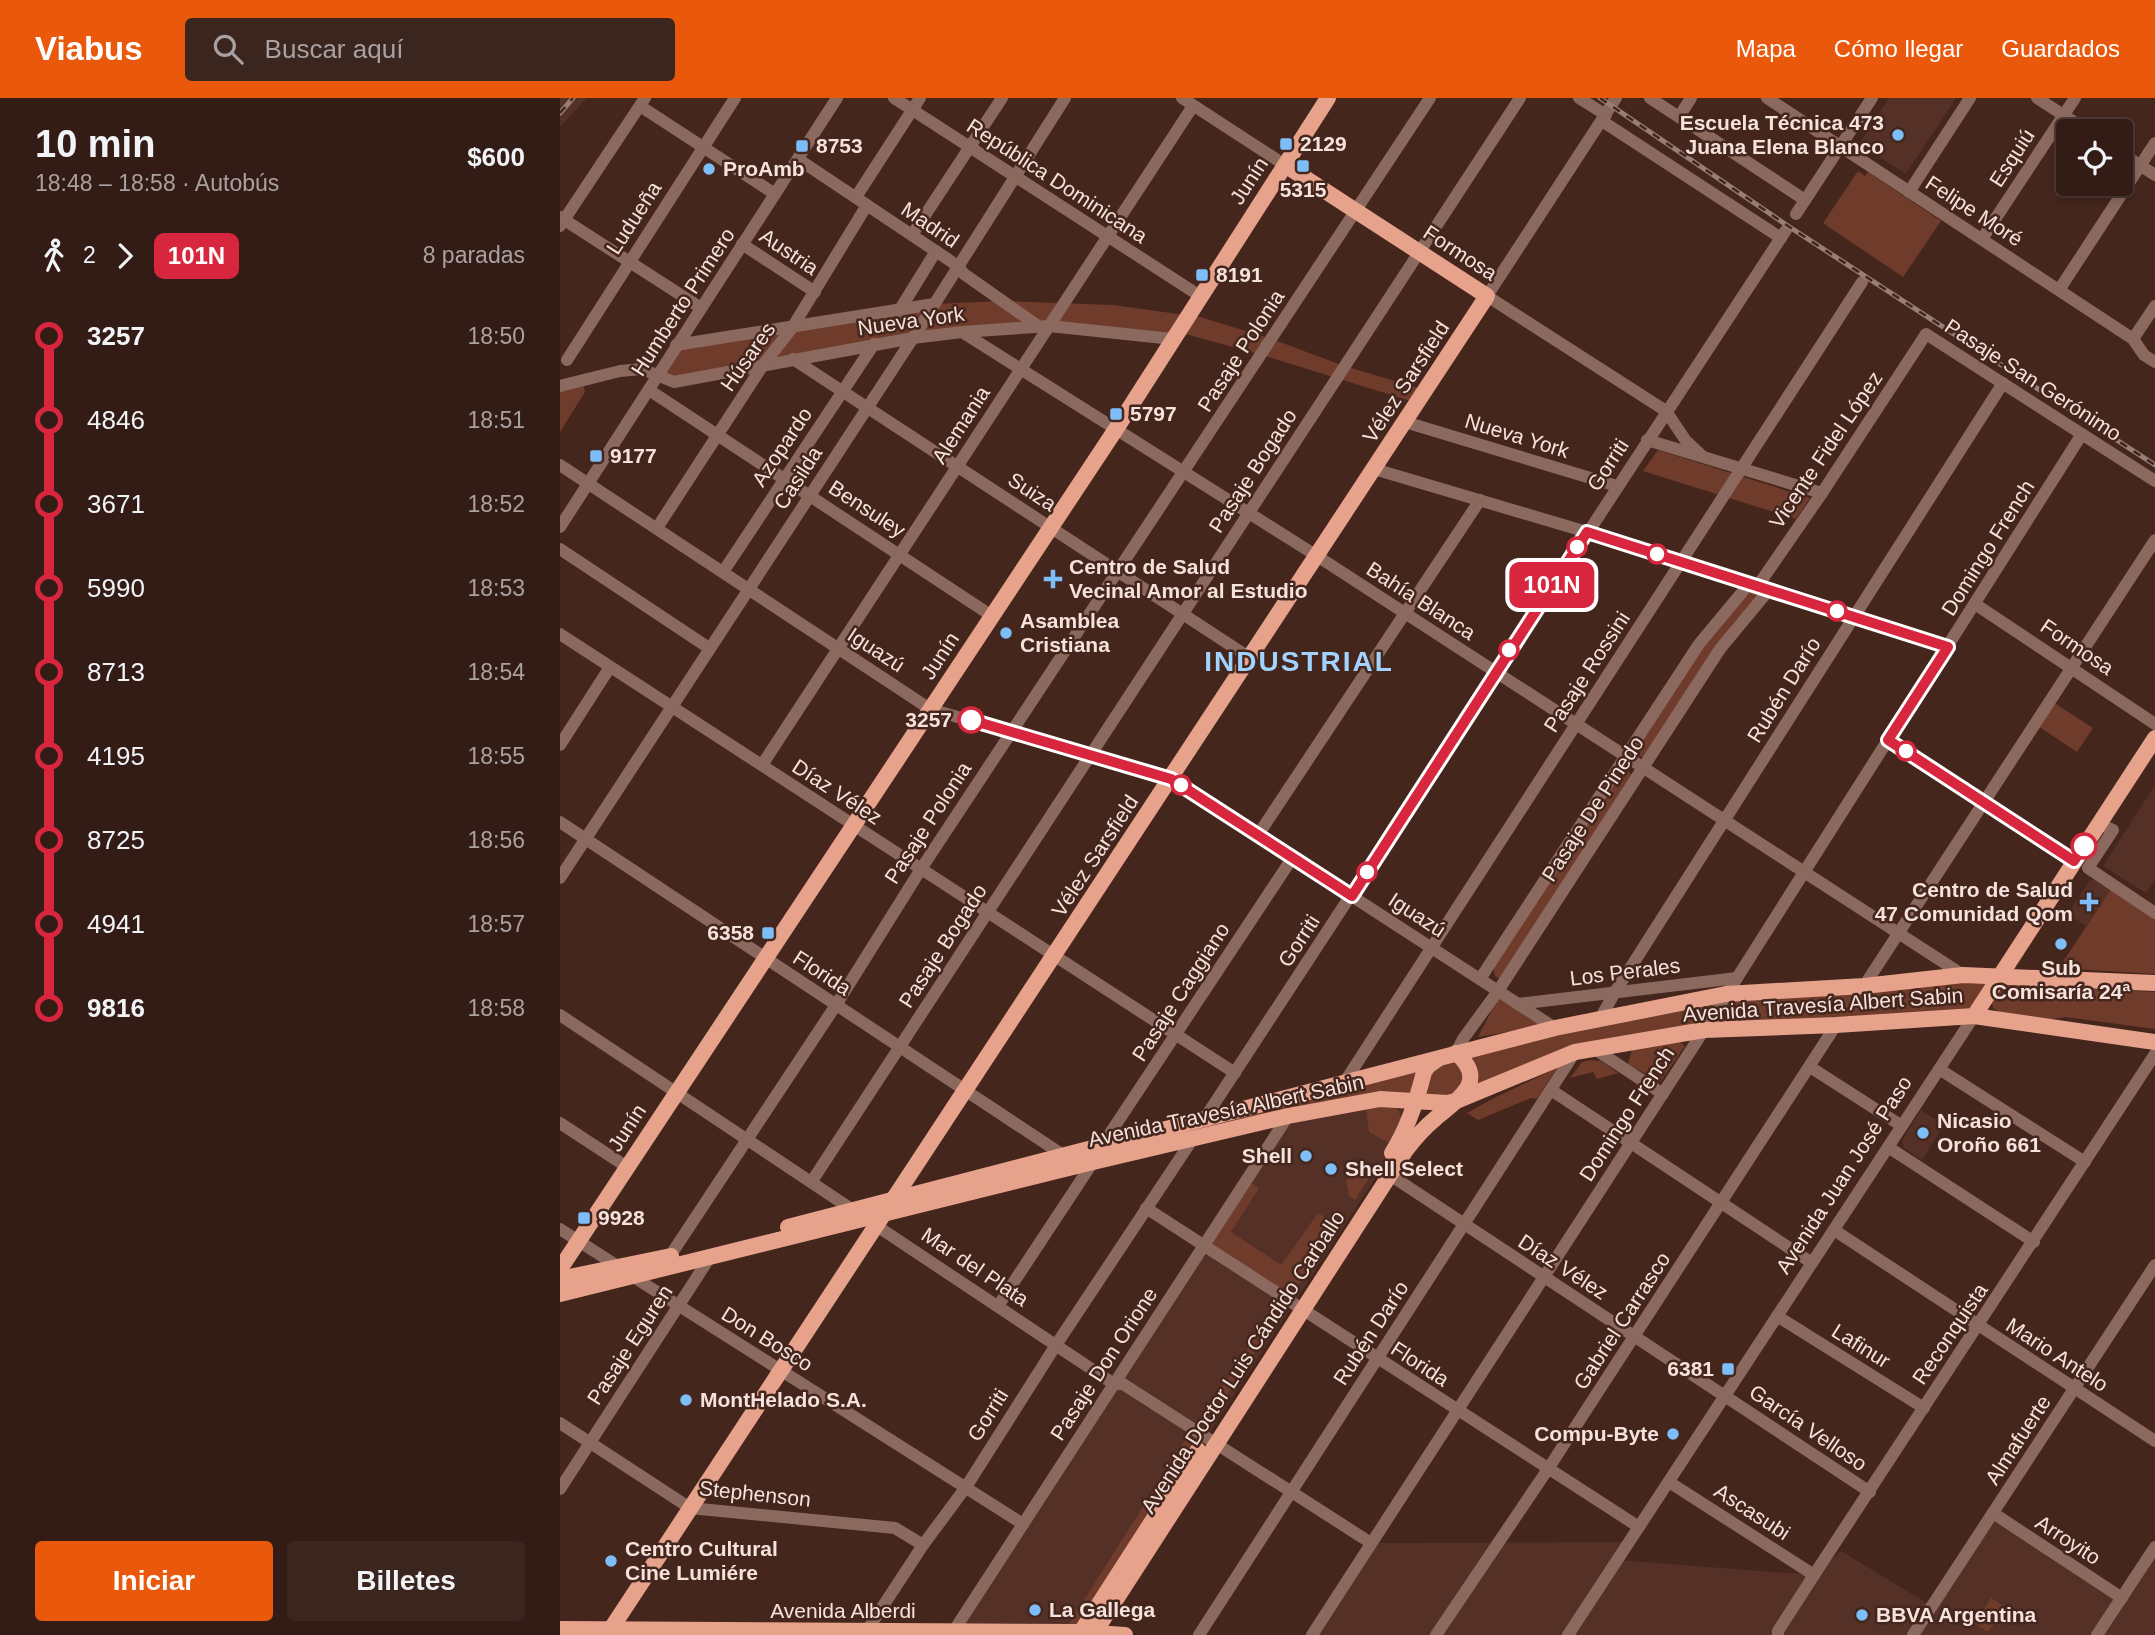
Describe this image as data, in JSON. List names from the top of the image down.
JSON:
{
  "streets": {
    "main road": [
      "Junín",
      "Formosa",
      "Vélez Sarsfield",
      "Avenida Travesía Albert Sabin",
      "Avenida Juan José Paso",
      "Avenida Doctor Luis Cándido Carballo",
      "Avenida Alberdi"
    ],
    "street": [
      "Esquiú",
      "República Dominicana",
      "Felipe Moré",
      "Ludueña",
      "Madrid",
      "Austria",
      "Humberto Primero",
      "Nueva York",
      "Pasaje Polonia",
      "Húsares",
      "Pasaje San Gerónimo",
      "Alemania",
      "Azopardo",
      "Vicente Fidel López",
      "Gorriti",
      "Pasaje Bogado",
      "Casilda",
      "Suiza",
      "Bensuley",
      "Domingo French",
      "Bahía Blanca",
      "Iguazú",
      "Pasaje Rossini",
      "Rubén Darío",
      "Díaz Vélez",
      "Pasaje De Pinedo",
      "Los Perales",
      "Florida",
      "Pasaje Caggiano",
      "Mar del Plata",
      "Gabriel Carrasco",
      "Reconquista",
      "Don Bosco",
      "Pasaje Eguren",
      "Lafinur",
      "Mario Antelo",
      "Pasaje Don Orione",
      "García Velloso",
      "Almafuerte",
      "Stephenson",
      "Ascasubi",
      "Arroyito"
    ]
  },
  "crossings": [
    ["Esquiú", "Felipe Moré"],
    ["República Dominicana", "Junín"],
    ["República Dominicana", "Húsares"],
    ["República Dominicana", "Alemania"],
    ["República Dominicana", "Casilda"],
    ["Junín", "Formosa"],
    ["Junín", "Nueva York"],
    ["Junín", "Suiza"],
    ["Junín", "Bensuley"],
    ["Junín", "Bahía Blanca"],
    ["Junín", "Iguazú"],
    ["Junín", "Díaz Vélez"],
    ["Junín", "Florida"],
    ["Junín", "Mar del Plata"],
    ["Junín", "Don Bosco"],
    ["Madrid", "Humberto Primero"],
    ["Madrid", "Nueva York"],
    ["Madrid", "Húsares"],
    ["Madrid", "Alemania"],
    ["Madrid", "Casilda"],
    ["Austria", "Humberto Primero"],
    ["Austria", "Húsares"],
    ["Formosa", "Pasaje Polonia"],
    ["Formosa", "Vélez Sarsfield"],
    ["Formosa", "Alemania"],
    ["Formosa", "Gorriti"],
    ["Formosa", "Pasaje Bogado"],
    ["Formosa", "Domingo French"],
    ["Humberto Primero", "Nueva York"],
    ["Humberto Primero", "Bensuley"],
    ["Humberto Primero", "Iguazú"],
    ["Nueva York", "Húsares"],
    ["Nueva York", "Vélez Sarsfield"],
    ["Nueva York", "Alemania"],
    ["Nueva York", "Azopardo"],
    ["Nueva York", "Gorriti"],
    ["Nueva York", "Casilda"],
    ["Nueva York", "Suiza"],
    ["Nueva York", "Bahía Blanca"],
    ["Pasaje Polonia", "Suiza"],
    ["Pasaje Polonia", "Bahía Blanca"],
    ["Pasaje Polonia", "Iguazú"],
    ["Pasaje Polonia", "Díaz Vélez"],
    ["Pasaje Polonia", "Florida"],
    ["Pasaje Polonia", "Avenida Travesía Albert Sabin"],
    ["Pasaje Polonia", "Mar del Plata"],
    ["Húsares", "Bensuley"],
    ["Húsares", "Iguazú"],
    ["Pasaje San Gerónimo", "Vicente Fidel López"],
    ["Pasaje San Gerónimo", "Domingo French"],
    ["Pasaje San Gerónimo", "Rubén Darío"],
    ["Vélez Sarsfield", "Gorriti"],
    ["Vélez Sarsfield", "Suiza"],
    ["Vélez Sarsfield", "Bahía Blanca"],
    ["Vélez Sarsfield", "Iguazú"],
    ["Vélez Sarsfield", "Díaz Vélez"],
    ["Vélez Sarsfield", "Florida"],
    ["Vélez Sarsfield", "Avenida Travesía Albert Sabin"],
    ["Vélez Sarsfield", "Mar del Plata"],
    ["Vélez Sarsfield", "Don Bosco"],
    ["Vélez Sarsfield", "Stephenson"],
    ["Vélez Sarsfield", "Avenida Alberdi"],
    ["Alemania", "Suiza"],
    ["Alemania", "Bensuley"],
    ["Alemania", "Bahía Blanca"],
    ["Alemania", "Iguazú"],
    ["Alemania", "Díaz Vélez"],
    ["Azopardo", "Suiza"],
    ["Azopardo", "Bensuley"],
    ["Azopardo", "Iguazú"],
    ["Vicente Fidel López", "Pasaje De Pinedo"],
    ["Gorriti", "Bahía Blanca"],
    ["Gorriti", "Iguazú"],
    ["Gorriti", "Díaz Vélez"],
    ["Gorriti", "Florida"],
    ["Gorriti", "Avenida Travesía Albert Sabin"],
    ["Gorriti", "Mar del Plata"],
    ["Gorriti", "Don Bosco"],
    ["Gorriti", "Stephenson"],
    ["Gorriti", "Avenida Alberdi"],
    ["Pasaje Bogado", "Suiza"],
    ["Pasaje Bogado", "Bahía Blanca"],
    ["Pasaje Bogado", "Iguazú"],
    ["Pasaje Bogado", "Díaz Vélez"],
    ["Pasaje Bogado", "Florida"],
    ["Pasaje Bogado", "Mar del Plata"],
    ["Casilda", "Suiza"],
    ["Casilda", "Bensuley"],
    ["Casilda", "Iguazú"],
    ["Casilda", "Díaz Vélez"],
    ["Casilda", "Florida"],
    ["Domingo French", "Bahía Blanca"],
    ["Domingo French", "Díaz Vélez"],
    ["Domingo French", "Los Perales"],
    ["Domingo French", "Florida"],
    ["Domingo French", "Avenida Travesía Albert Sabin"],
    ["Domingo French", "Mar del Plata"],
    ["Bahía Blanca", "Pasaje Rossini"],
    ["Bahía Blanca", "Rubén Darío"],
    ["Bahía Blanca", "Pasaje De Pinedo"],
    ["Bahía Blanca", "Avenida Travesía Albert Sabin"],
    ["Iguazú", "Pasaje Rossini"],
    ["Iguazú", "Pasaje De Pinedo"],
    ["Iguazú", "Los Perales"],
    ["Iguazú", "Pasaje Caggiano"],
    ["Iguazú", "Avenida Travesía Albert Sabin"],
    ["Pasaje Rossini", "Avenida Travesía Albert Sabin"],
    ["Rubén Darío", "Díaz Vélez"],
    ["Rubén Darío", "Los Perales"],
    ["Rubén Darío", "Florida"],
    ["Rubén Darío", "Avenida Travesía Albert Sabin"],
    ["Rubén Darío", "Mar del Plata"],
    ["Díaz Vélez", "Pasaje Caggiano"],
    ["Díaz Vélez", "Avenida Juan José Paso"],
    ["Díaz Vélez", "Gabriel Carrasco"],
    ["Díaz Vélez", "Avenida Doctor Luis Cándido Carballo"],
    ["Díaz Vélez", "García Velloso"],
    ["Pasaje De Pinedo", "Avenida Travesía Albert Sabin"],
    ["Pasaje De Pinedo", "Avenida Doctor Luis Cándido Carballo"],
    ["Florida", "Avenida Travesía Albert Sabin"],
    ["Florida", "Avenida Juan José Paso"],
    ["Florida", "Gabriel Carrasco"],
    ["Florida", "Avenida Doctor Luis Cándido Carballo"],
    ["Florida", "Pasaje Don Orione"],
    ["Pasaje Caggiano", "Avenida Travesía Albert Sabin"],
    ["Avenida Travesía Albert Sabin", "Avenida Juan José Paso"],
    ["Avenida Travesía Albert Sabin", "Mar del Plata"],
    ["Avenida Travesía Albert Sabin", "Gabriel Carrasco"],
    ["Avenida Travesía Albert Sabin", "Don Bosco"],
    ["Avenida Travesía Albert Sabin", "Pasaje Eguren"],
    ["Avenida Travesía Albert Sabin", "Avenida Doctor Luis Cándido Carballo"],
    ["Avenida Travesía Albert Sabin", "Pasaje Don Orione"],
    ["Avenida Juan José Paso", "Lafinur"],
    ["Avenida Juan José Paso", "Mario Antelo"],
    ["Avenida Juan José Paso", "García Velloso"],
    ["Avenida Juan José Paso", "Ascasubi"],
    ["Mar del Plata", "Avenida Doctor Luis Cándido Carballo"],
    ["Mar del Plata", "Pasaje Don Orione"],
    ["Reconquista", "Lafinur"],
    ["Reconquista", "Mario Antelo"],
    ["Reconquista", "García Velloso"],
    ["Reconquista", "Ascasubi"],
    ["Don Bosco", "Pasaje Eguren"],
    ["Don Bosco", "Pasaje Don Orione"],
    ["Pasaje Eguren", "Stephenson"],
    ["Mario Antelo", "Almafuerte"],
    ["Avenida Doctor Luis Cándido Carballo", "Avenida Alberdi"],
    ["Pasaje Don Orione", "Avenida Alberdi"],
    ["Almafuerte", "Arroyito"]
  ],
  "districts": ["INDUSTRIAL"],
  "places": {
    "other": [
      "Escuela Técnica 473 Juana Elena Blanco",
      "ProAmb",
      "Asamblea Cristiana",
      "3257",
      "Sub Comisaría 24ª",
      "Nicasio Oroño 661",
      "Shell",
      "Shell Select",
      "MontHelado S.A.",
      "Compu-Byte",
      "Centro Cultural Cine Lumiére",
      "La Gallega",
      "BBVA Argentina"
    ],
    "transit": [
      "2129",
      "8753",
      "5315",
      "8191",
      "5797",
      "9177",
      "6358",
      "9928",
      "6381"
    ],
    "health": ["Centro de Salud Vecinal Amor al Estudio", "Centro de Salud 47 Comunidad Qom"]
  },
  "lines": ["bus line 101N"],
  "page": {
    "header": "Viabus",
    "search": "Buscar aquí",
    "nav": ["Mapa", "Cómo llegar", "Guardados"],
    "heading": ["10 min", "18:48 – 18:58 · Autobús", "$600"],
    "on_map": "101N",
    "legs": ["2", "101N", "8 paradas"],
    "list": [
      {
        "name": "3257",
        "value": "18:50"
      },
      {
        "name": "4846",
        "value": "18:51"
      },
      {
        "name": "3671",
        "value": "18:52"
      },
      {
        "name": "5990",
        "value": "18:53"
      },
      {
        "name": "8713",
        "value": "18:54"
      },
      {
        "name": "4195",
        "value": "18:55"
      },
      {
        "name": "8725",
        "value": "18:56"
      },
      {
        "name": "4941",
        "value": "18:57"
      },
      {
        "name": "9816",
        "value": "18:58"
      }
    ],
    "buttons": ["Iniciar", "Billetes"]
  }
}
